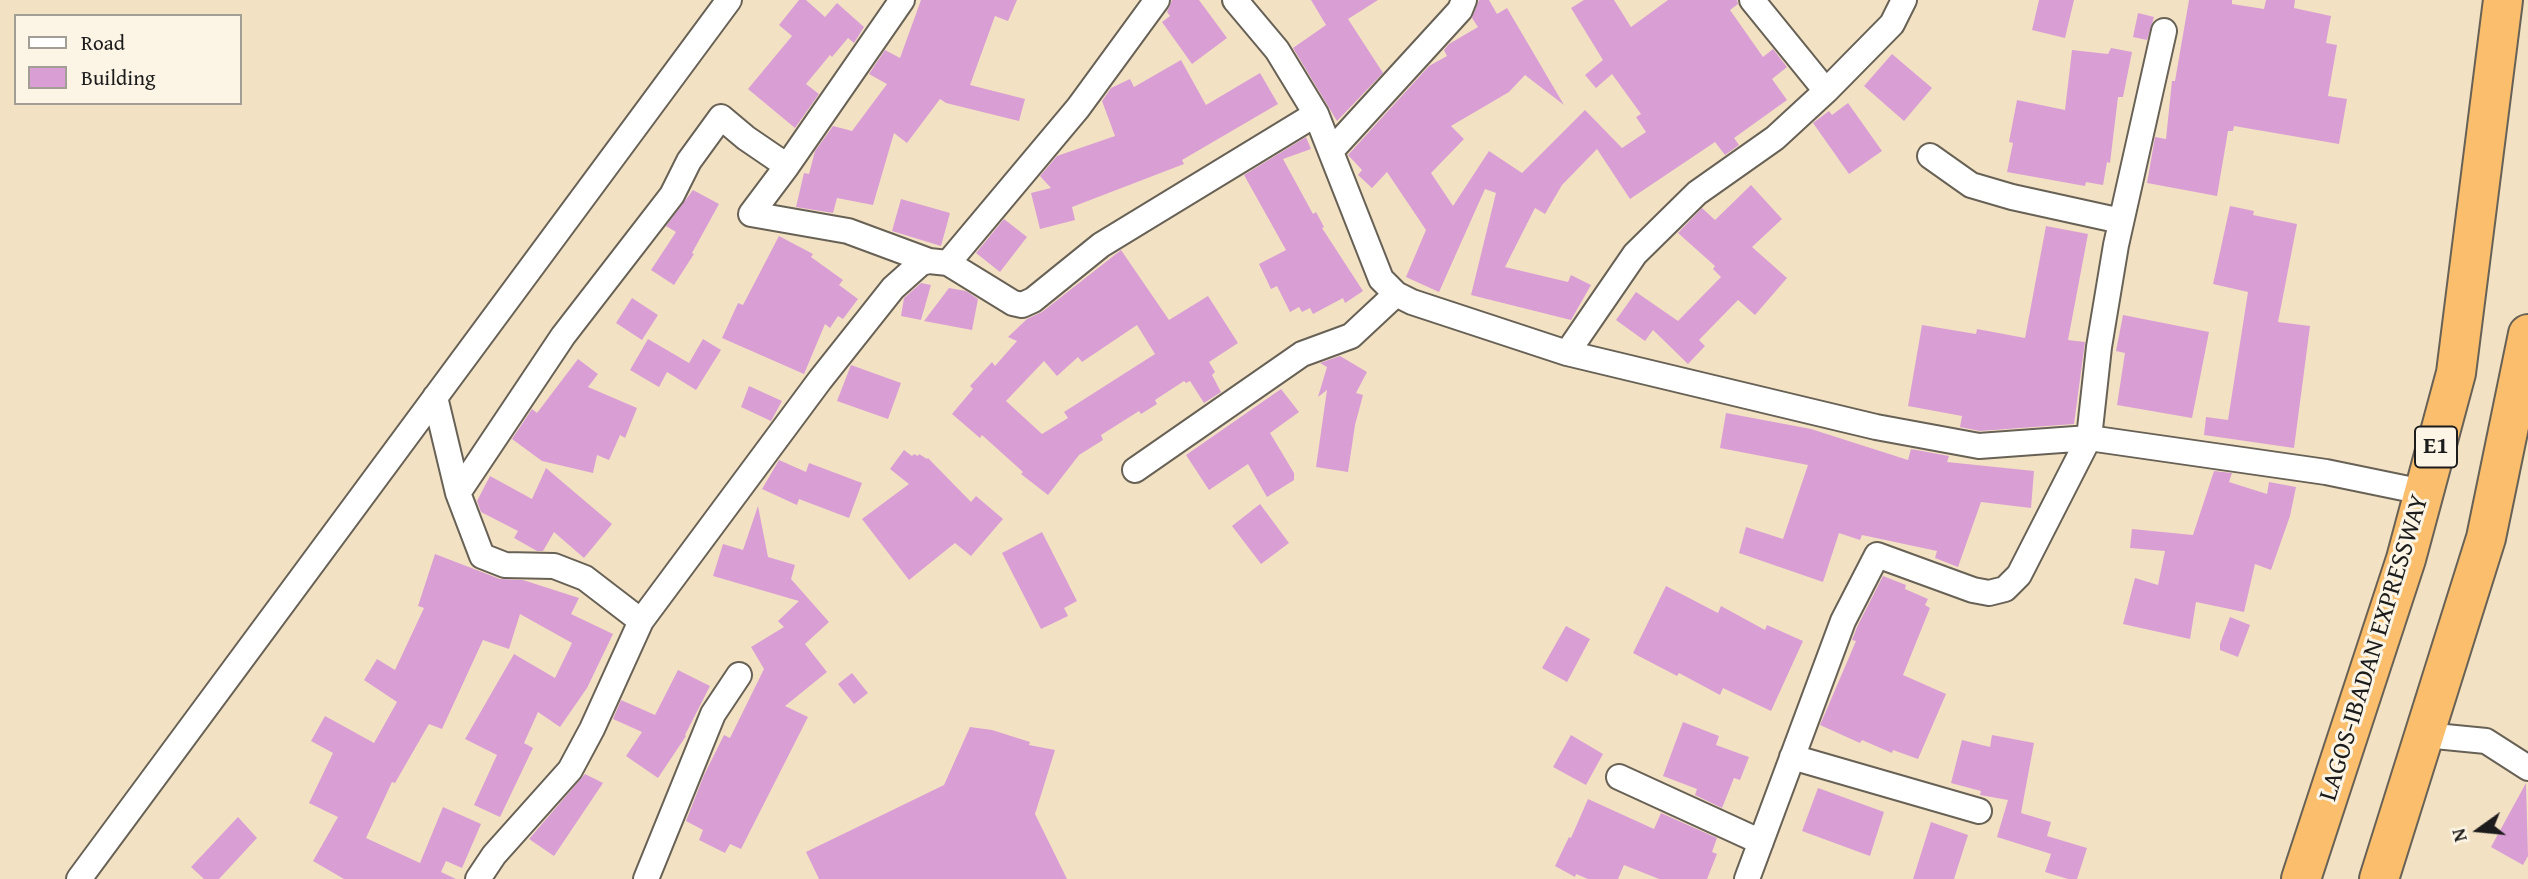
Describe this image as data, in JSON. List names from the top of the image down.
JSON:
{
  "streets": {
    "highway": ["E1", "LAGOS-IBADAN EXPRESSWAY"]
  },
  "legend": ["Road", "Building"],
  "north": "left"
}
